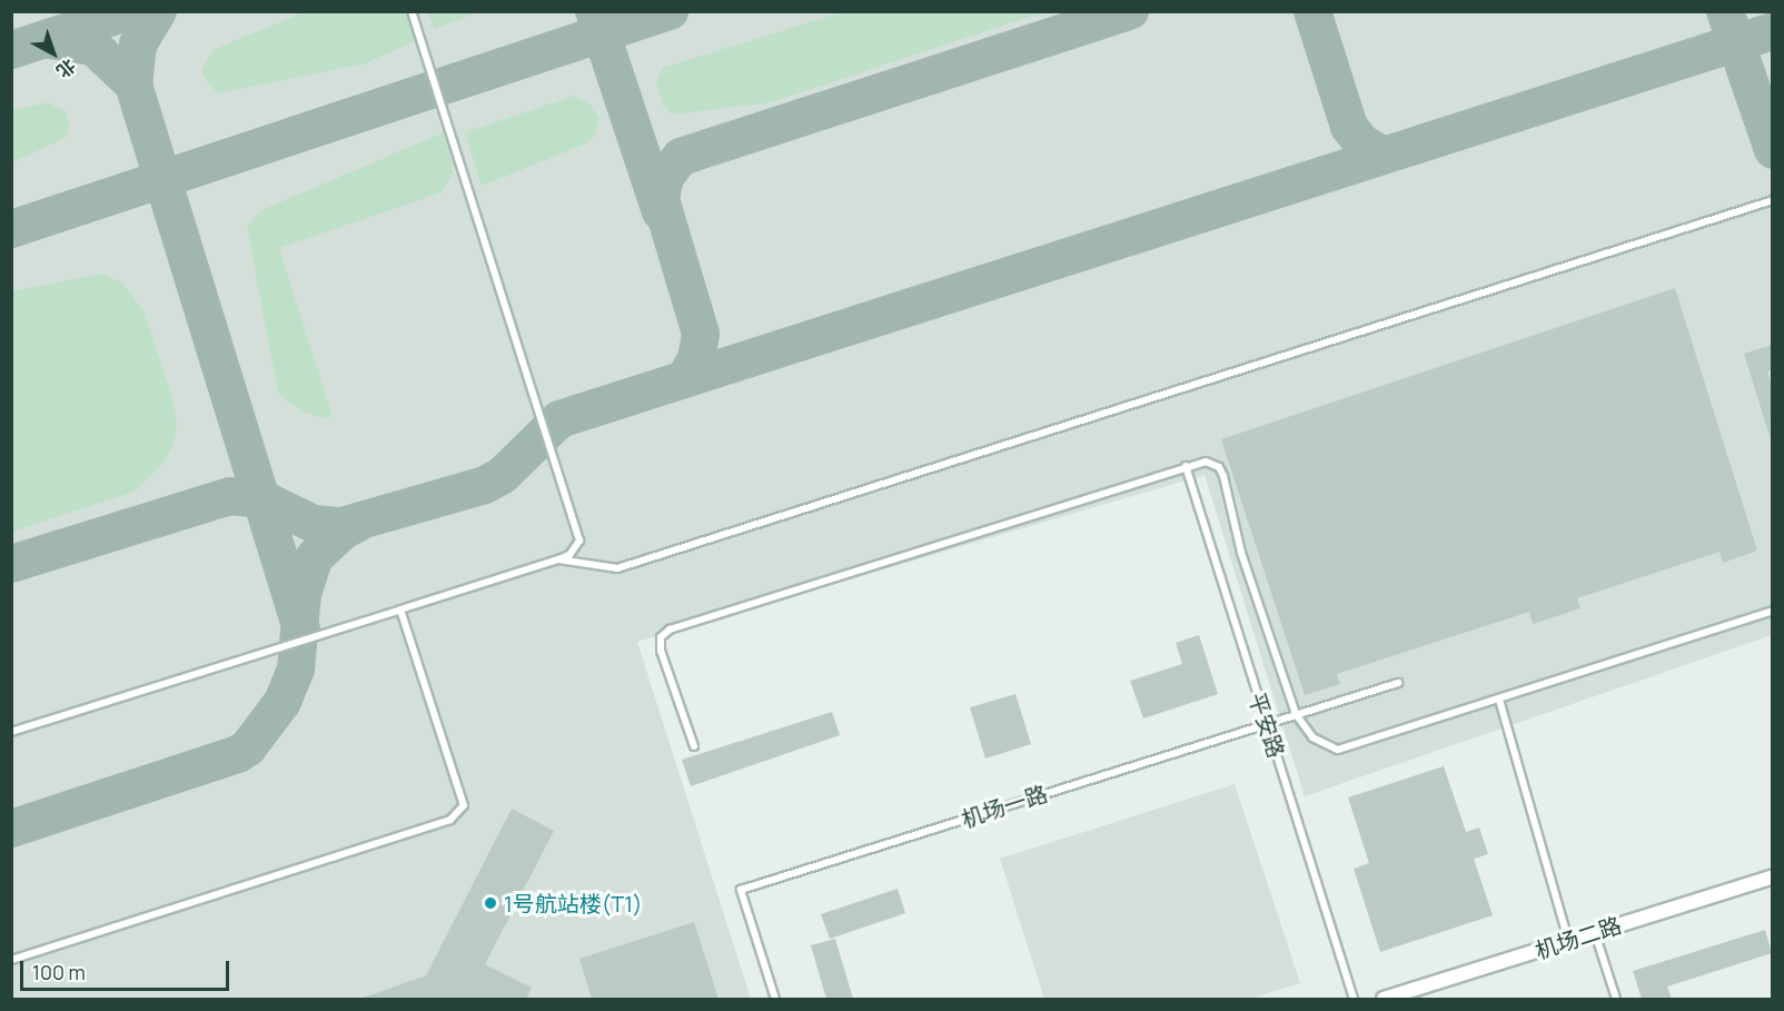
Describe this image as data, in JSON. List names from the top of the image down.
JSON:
{
  "streets": {
    "street": ["机场二路"],
    "lane": ["平安路", "机场一路"]
  },
  "crossings": [
    ["平安路", "机场一路"]
  ],
  "places": ["1号航站楼(T1)"],
  "scale_bar": "100 m",
  "north": "bottom right"
}
